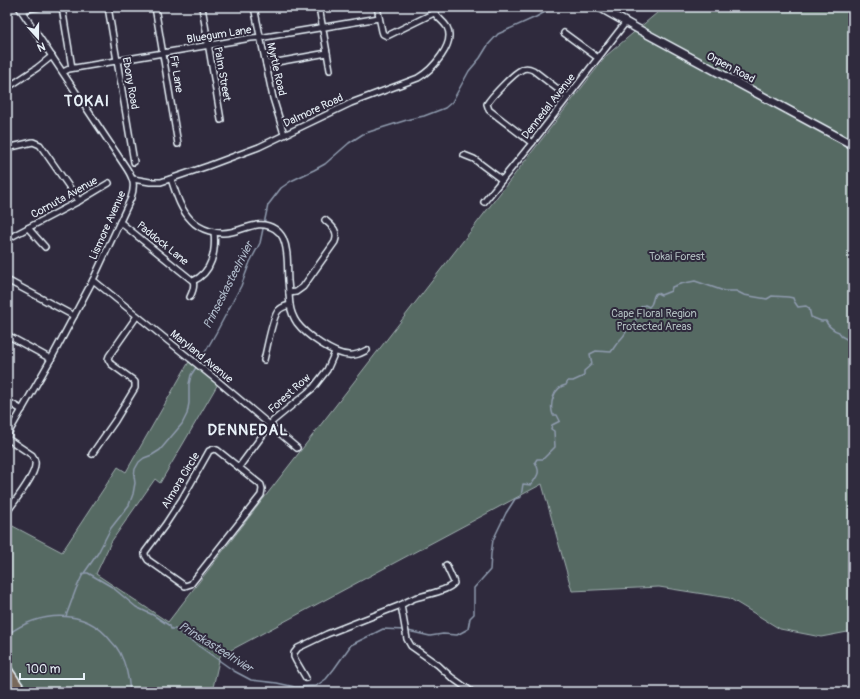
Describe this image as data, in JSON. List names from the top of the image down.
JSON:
{
  "streets": {
    "main road": ["Orpen Road"],
    "street": [
      "Bluegum Lane",
      "Myrtle Road",
      "Fir Lane",
      "Palm Street",
      "Ebony Road",
      "Dennedal Avenue",
      "Dalmore Road",
      "Cornuta Avenue",
      "Lismore Avenue",
      "Paddock Lane",
      "Maryland Avenue",
      "Forest Row",
      "Almora Circle"
    ]
  },
  "crossings": [
    ["Bluegum Lane", "Myrtle Road"],
    ["Bluegum Lane", "Fir Lane"],
    ["Bluegum Lane", "Palm Street"],
    ["Bluegum Lane", "Ebony Road"],
    ["Bluegum Lane", "Lismore Avenue"],
    ["Orpen Road", "Dennedal Avenue"],
    ["Myrtle Road", "Dalmore Road"],
    ["Dalmore Road", "Lismore Avenue"],
    ["Lismore Avenue", "Paddock Lane"],
    ["Lismore Avenue", "Maryland Avenue"],
    ["Maryland Avenue", "Forest Row"],
    ["Forest Row", "Almora Circle"]
  ],
  "districts": ["TOKAI", "DENNEDAL"],
  "water": ["Prinseskasteelrivier", "Prinskasteelrivier"],
  "parks": ["Tokai Forest", "Cape Floral Region Protected Areas"],
  "scale_bar": "100 m",
  "north": "bottom"
}
